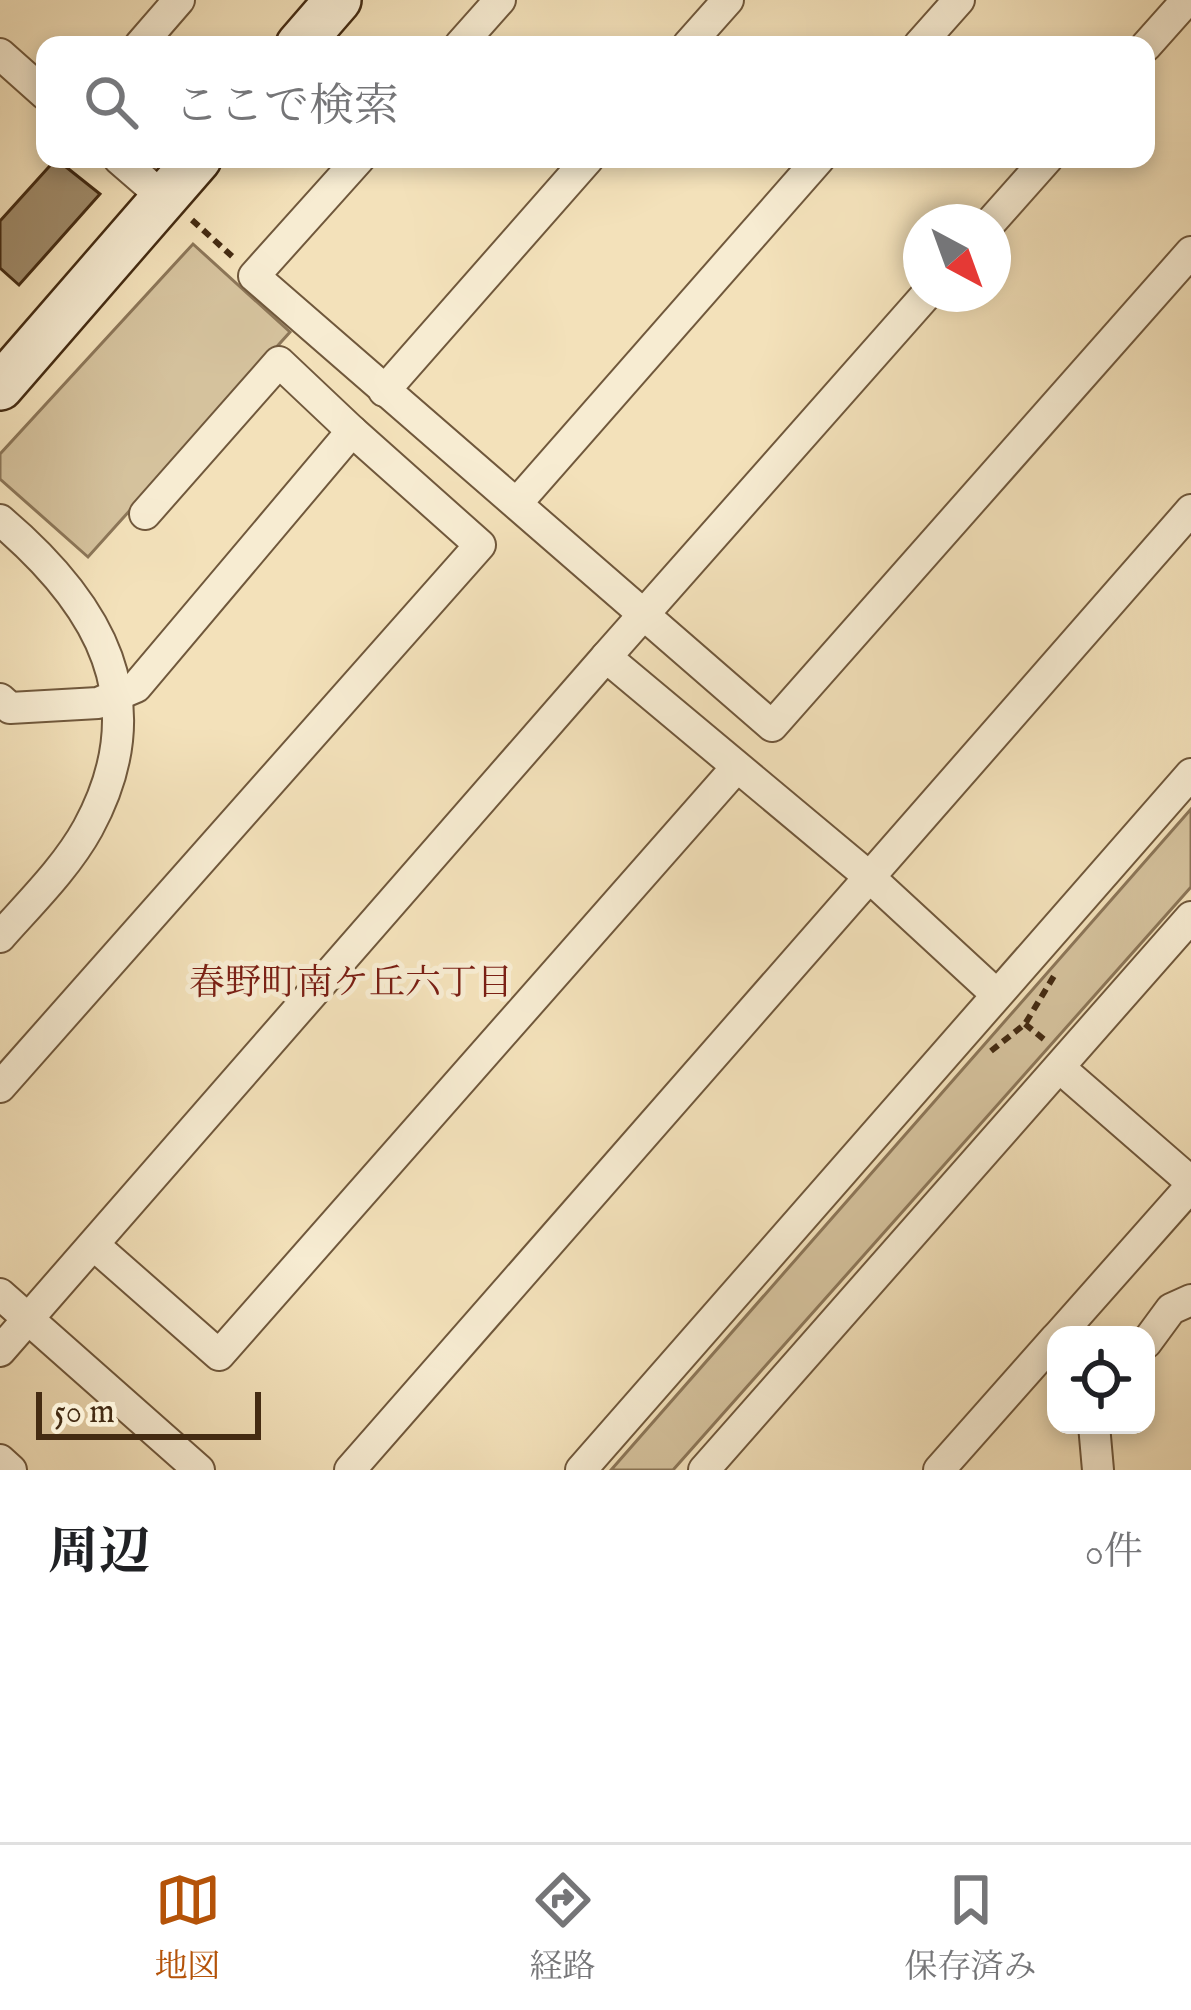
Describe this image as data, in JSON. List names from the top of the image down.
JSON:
{
  "districts": ["春野町南ケ丘六丁目"],
  "scale_bar": "50 m",
  "north": "bottom right",
  "page": {
    "search": "ここで検索",
    "scale": "50 m",
    "heading": ["周辺", "0件"],
    "nav": ["地図", "経路", "保存済み"]
  }
}
